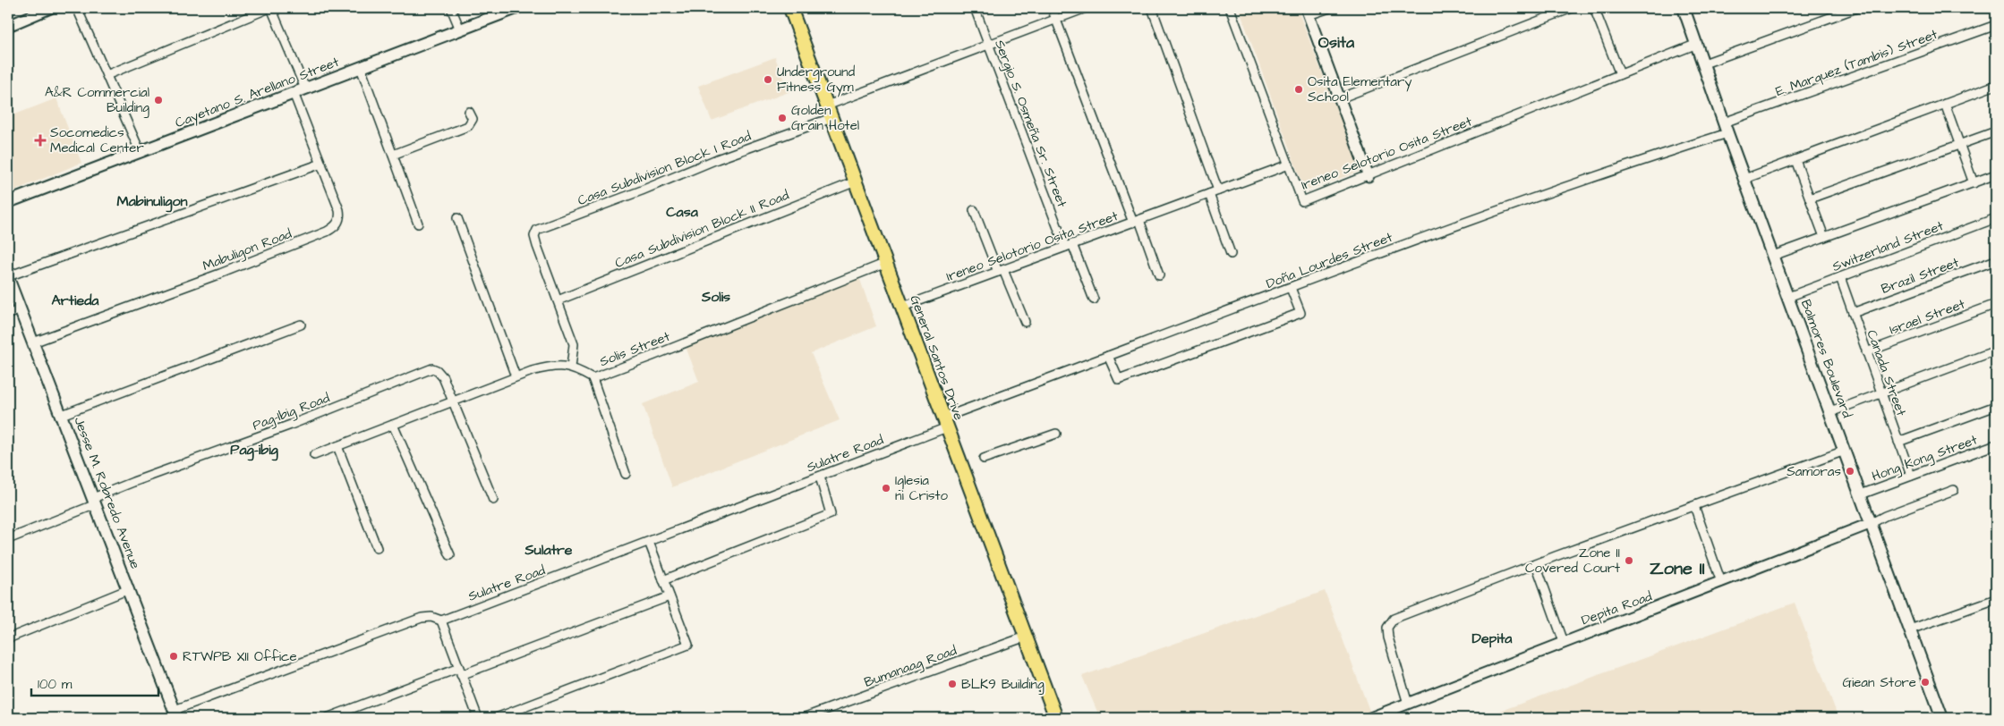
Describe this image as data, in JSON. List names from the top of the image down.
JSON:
{
  "streets": {
    "highway": ["General Santos Drive"],
    "main road": ["Cayetano S. Arellano Street", "Balmores Boulevard", "Jesse M. Robredo Avenue"],
    "street": [
      "E. Marquez (Tambis) Street",
      "Sergio S. Osmeña Sr. Street",
      "Ireneo Selotorio Osita Street",
      "Casa Subdivision Block I Road",
      "Casa Subdivision Block II Road",
      "Switzerland Street",
      "Mabuligon Road",
      "Doña Lourdes Street",
      "Brazil Street",
      "Israel Street",
      "Solis Street",
      "Canada Street",
      "Pag-Ibig Road",
      "Sulatre Road",
      "Hong Kong Street",
      "Depita Road",
      "Bumanaag Road"
    ]
  },
  "crossings": [
    ["E. Marquez (Tambis) Street", "Doña Lourdes Street"],
    ["E. Marquez (Tambis) Street", "Balmores Boulevard"],
    ["Cayetano S. Arellano Street", "Mabuligon Road"],
    ["Sergio S. Osmeña Sr. Street", "Ireneo Selotorio Osita Street"],
    ["Ireneo Selotorio Osita Street", "General Santos Drive"],
    ["Ireneo Selotorio Osita Street", "Balmores Boulevard"],
    ["Casa Subdivision Block I Road", "Casa Subdivision Block II Road"],
    ["Casa Subdivision Block I Road", "General Santos Drive"],
    ["Casa Subdivision Block II Road", "General Santos Drive"],
    ["Switzerland Street", "Balmores Boulevard"],
    ["Switzerland Street", "Canada Street"],
    ["Mabuligon Road", "Jesse M. Robredo Avenue"],
    ["Doña Lourdes Street", "General Santos Drive"],
    ["Doña Lourdes Street", "Balmores Boulevard"],
    ["Doña Lourdes Street", "Sulatre Road"],
    ["Brazil Street", "Canada Street"],
    ["Israel Street", "Canada Street"],
    ["Solis Street", "General Santos Drive"],
    ["Solis Street", "Pag-Ibig Road"],
    ["General Santos Drive", "Sulatre Road"],
    ["General Santos Drive", "Bumanaag Road"],
    ["Balmores Boulevard", "Hong Kong Street"],
    ["Balmores Boulevard", "Depita Road"],
    ["Canada Street", "Hong Kong Street"],
    ["Pag-Ibig Road", "Jesse M. Robredo Avenue"],
    ["Sulatre Road", "Jesse M. Robredo Avenue"]
  ],
  "districts": [
    "Osita",
    "Mabinuligon",
    "Casa",
    "Solis",
    "Artieda",
    "Pag-ibig",
    "Sulatre",
    "Zone II",
    "Depita"
  ],
  "places": {
    "other": [
      "Underground Fitness Gym",
      "Osita Elementary School",
      "A&R Commercial Building",
      "Golden Grain Hotel",
      "Samoras",
      "Iglesia ni Cristo",
      "Zone II Covered Court",
      "RTWPB XII Office",
      "Giean Store",
      "BLK9 Building"
    ],
    "health": ["Socomedics Medical Center"]
  },
  "scale_bar": "100 m"
}
